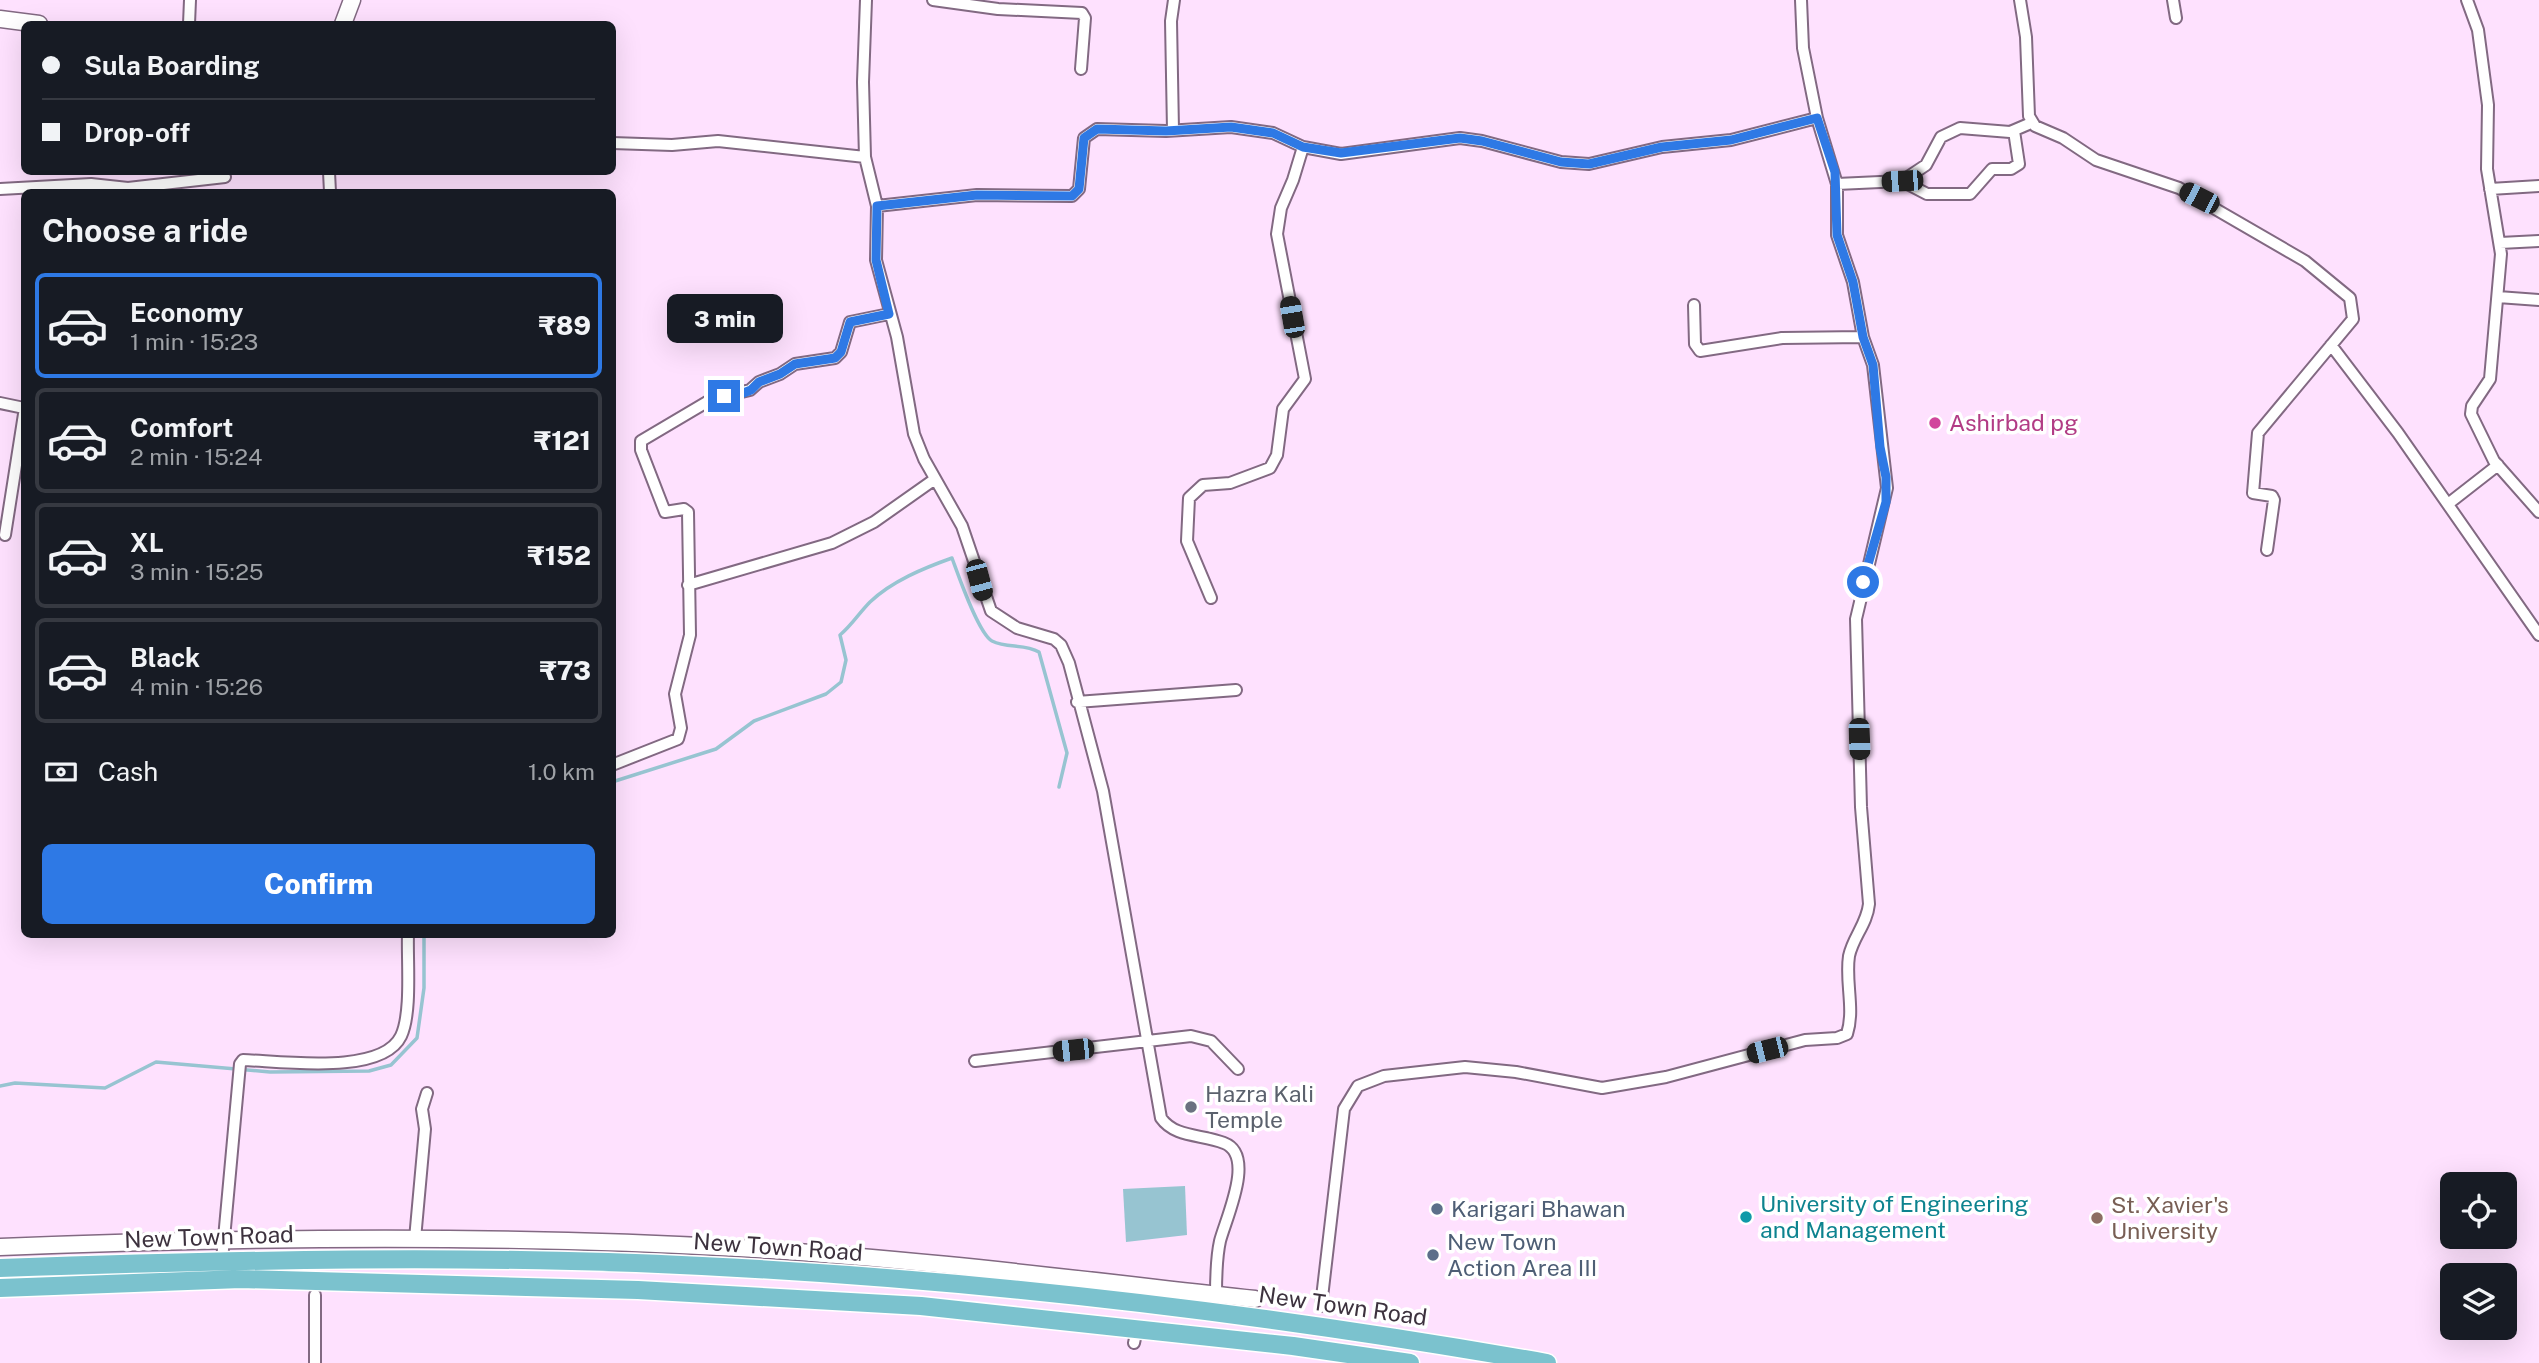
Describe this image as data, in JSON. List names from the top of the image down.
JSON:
{
  "streets": {
    "main road": ["New Town Road"]
  },
  "places": [
    "Ashirbad pg",
    "Hazra Kali Temple",
    "Karigari Bhawan",
    "University of Engineering and Management",
    "St. Xavier's University",
    "New Town Action Area III"
  ],
  "page": {
    "banner": ["Sula Boarding", "Drop-off"],
    "heading": "Choose a ride",
    "list": [
      {
        "name": "Economy",
        "note": "1 min · 15:23",
        "value": "₹89"
      },
      {
        "name": "Comfort",
        "note": "2 min · 15:24",
        "value": "₹121"
      },
      {
        "name": "XL",
        "note": "3 min · 15:25",
        "value": "₹152"
      },
      {
        "name": "Black",
        "note": "4 min · 15:26",
        "value": "₹73"
      }
    ],
    "bubble": "3 min",
    "pay": ["Cash", "1.0 km"],
    "buttons": "Confirm"
  }
}
